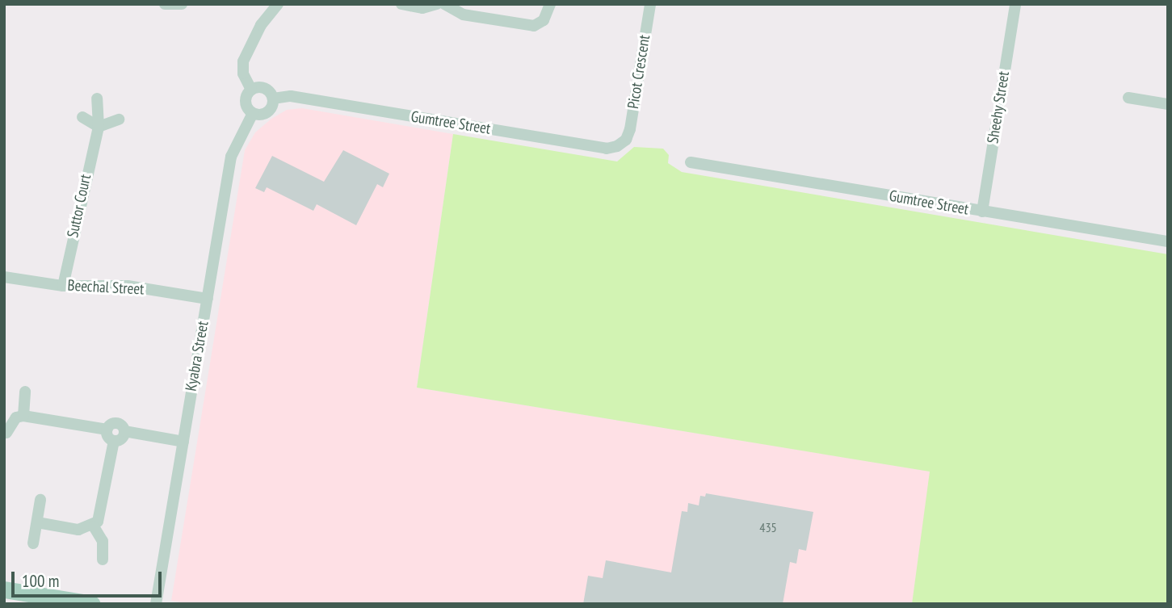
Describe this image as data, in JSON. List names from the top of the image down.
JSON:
{
  "streets": {
    "street": [
      "Picot Crescent",
      "Sheehy Street",
      "Gumtree Street",
      "Suttor Court",
      "Beechal Street",
      "Kyabra Street"
    ]
  },
  "crossings": [
    ["Picot Crescent", "Gumtree Street"],
    ["Sheehy Street", "Gumtree Street"],
    ["Gumtree Street", "Kyabra Street"],
    ["Suttor Court", "Beechal Street"],
    ["Beechal Street", "Kyabra Street"]
  ],
  "house_numbers": ["435"],
  "scale_bar": "100 m"
}
